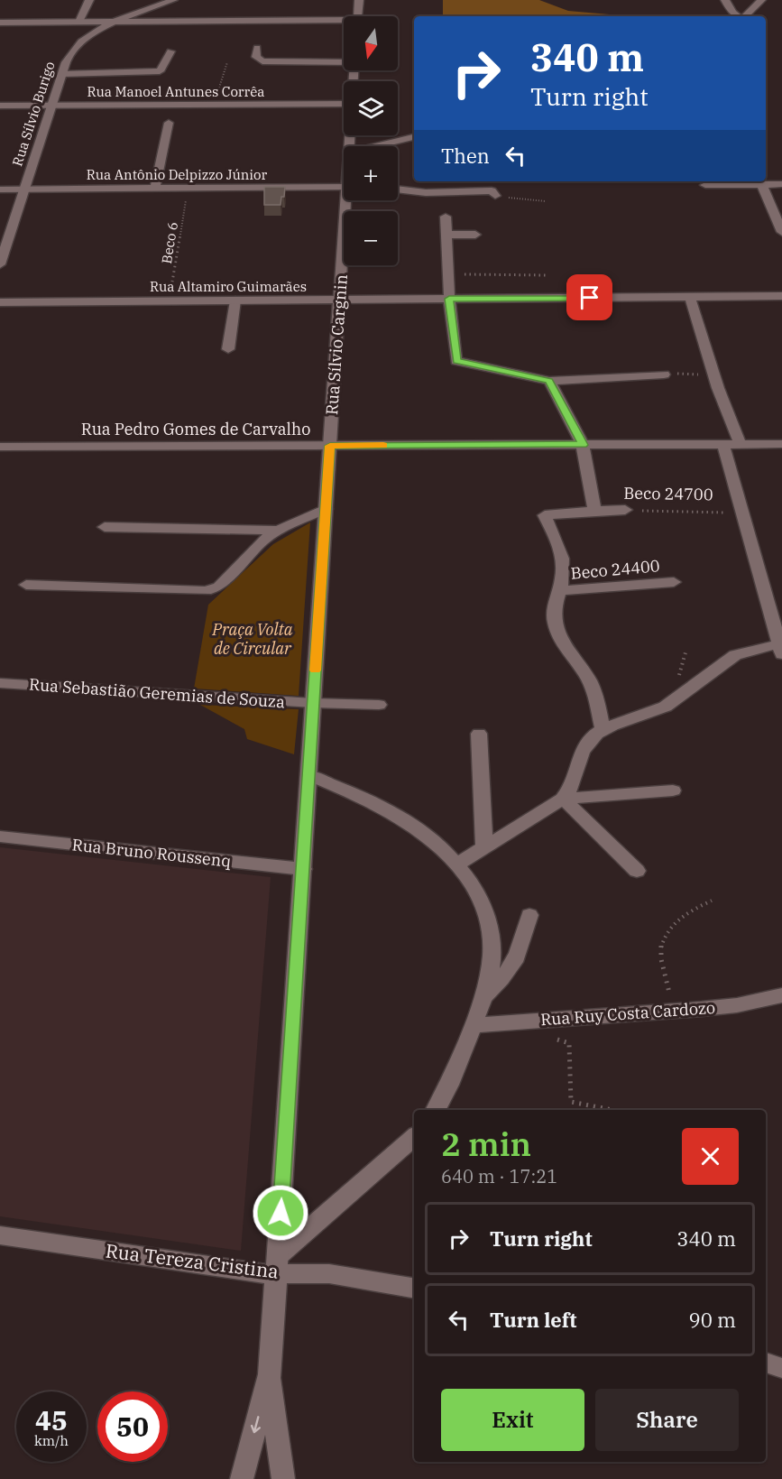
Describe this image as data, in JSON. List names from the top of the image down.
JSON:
{
  "streets": {
    "street": [
      "Rua Manoel Antunes Corrêa",
      "Rua Sílvio Burigo",
      "Rua Antônio Delpizzo Júnior",
      "Rua Altamiro Guimarães",
      "Rua Sílvio Cargnin",
      "Rua Pedro Gomes de Carvalho",
      "Beco 24700",
      "Beco 24400",
      "Rua Sebastião Geremias de Souza",
      "Rua Bruno Roussenq",
      "Rua Ruy Costa Cardozo",
      "Rua Tereza Cristina"
    ],
    "path": ["Beco 6"]
  },
  "crossings": [
    ["Rua Manoel Antunes Corrêa", "Rua Sílvio Burigo"],
    ["Rua Sílvio Burigo", "Rua Antônio Delpizzo Júnior"],
    ["Rua Antônio Delpizzo Júnior", "Beco 6"],
    ["Beco 6", "Rua Altamiro Guimarães"],
    ["Rua Altamiro Guimarães", "Rua Sílvio Cargnin"],
    ["Rua Sílvio Cargnin", "Rua Pedro Gomes de Carvalho"],
    ["Rua Sílvio Cargnin", "Rua Sebastião Geremias de Souza"],
    ["Rua Sílvio Cargnin", "Rua Bruno Roussenq"],
    ["Rua Sílvio Cargnin", "Rua Tereza Cristina"],
    ["Beco 24700", "Beco 24400"]
  ],
  "parks": ["Praça Volta de Circular"],
  "north": "bottom",
  "page": {
    "map_buttons": ["+", "−"],
    "turn": ["340 m", "Turn right"],
    "then": "Then",
    "heading": ["2 min", "640 m · 17:21"],
    "list": [
      {
        "name": "Turn right",
        "value": "340 m"
      },
      {
        "name": "Turn left",
        "value": "90 m"
      }
    ],
    "buttons": ["Exit", "Share"],
    "speed": "45 km/h",
    "limit": "50"
  }
}
